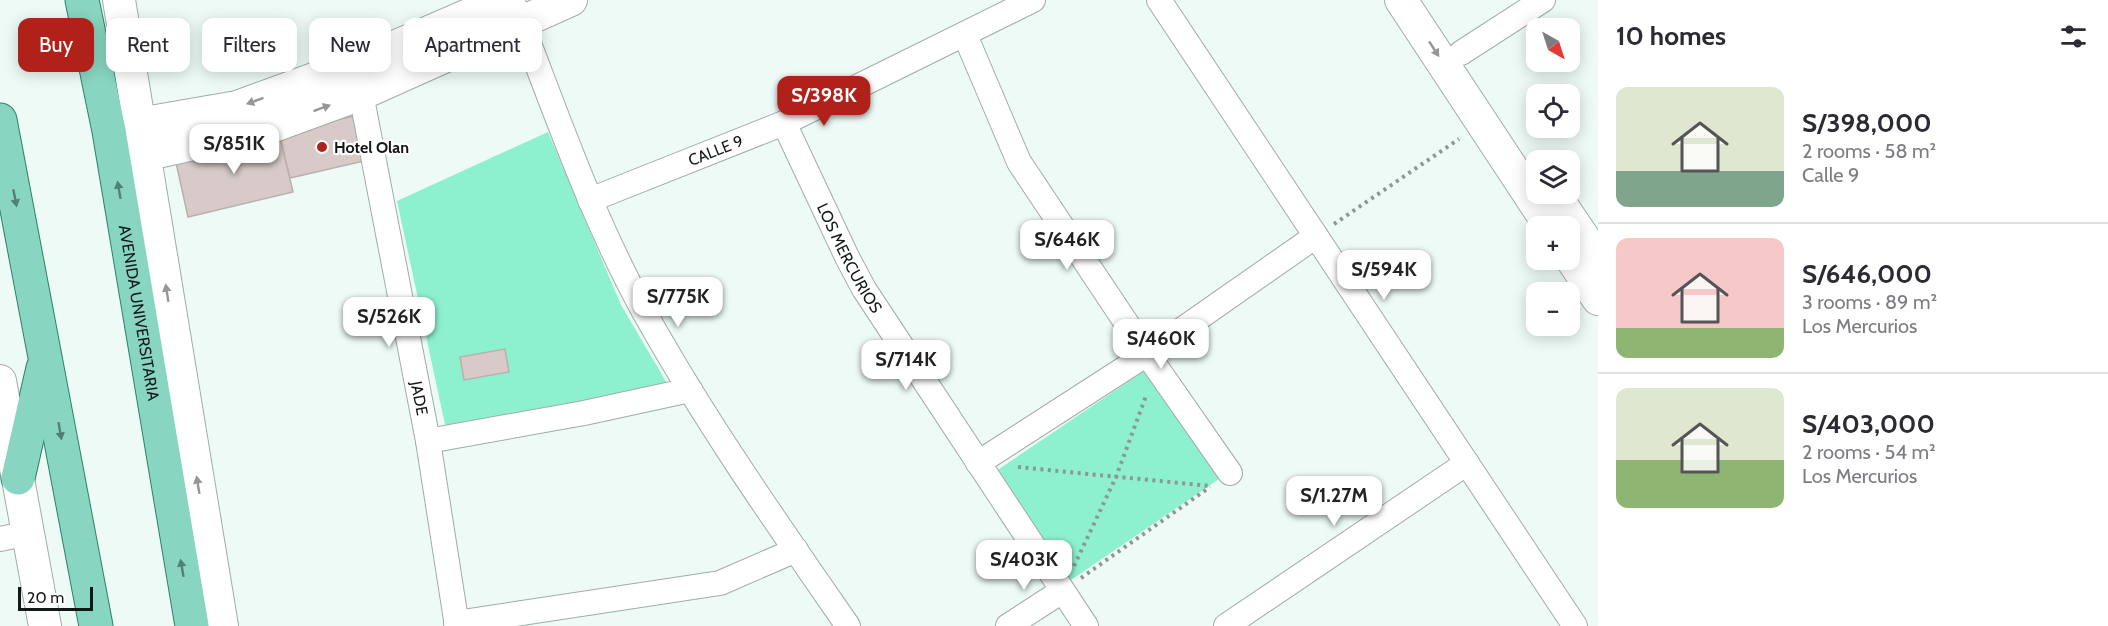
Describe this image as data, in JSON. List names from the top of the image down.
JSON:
{
  "streets": {
    "main road": ["AVENIDA UNIVERSITARIA"],
    "street": ["CALLE 9", "LOS MERCURIOS", "JADE"]
  },
  "crossings": [
    ["CALLE 9", "LOS MERCURIOS"]
  ],
  "places": ["Hotel Olan"],
  "scale_bar": "20 m",
  "north": "bottom right",
  "page": {
    "heading": "10 homes",
    "map_buttons": ["+", "−"],
    "chip": [
      "Buy",
      "Rent",
      "Filters",
      "New",
      "Apartment"
    ],
    "list": [
      {
        "name": "S/398,000",
        "note": "2 rooms · 58 m² · Calle 9"
      },
      {
        "name": "S/646,000",
        "note": "3 rooms · 89 m² · Los Mercurios"
      },
      {
        "name": "S/403,000",
        "note": "2 rooms · 54 m² · Los Mercurios"
      }
    ],
    "price": [
      "S/398K",
      "S/851K",
      "S/646K",
      "S/594K",
      "S/775K",
      "S/526K",
      "S/460K",
      "S/714K",
      "S/1.27M",
      "S/403K"
    ],
    "scale": "20 m"
  }
}
